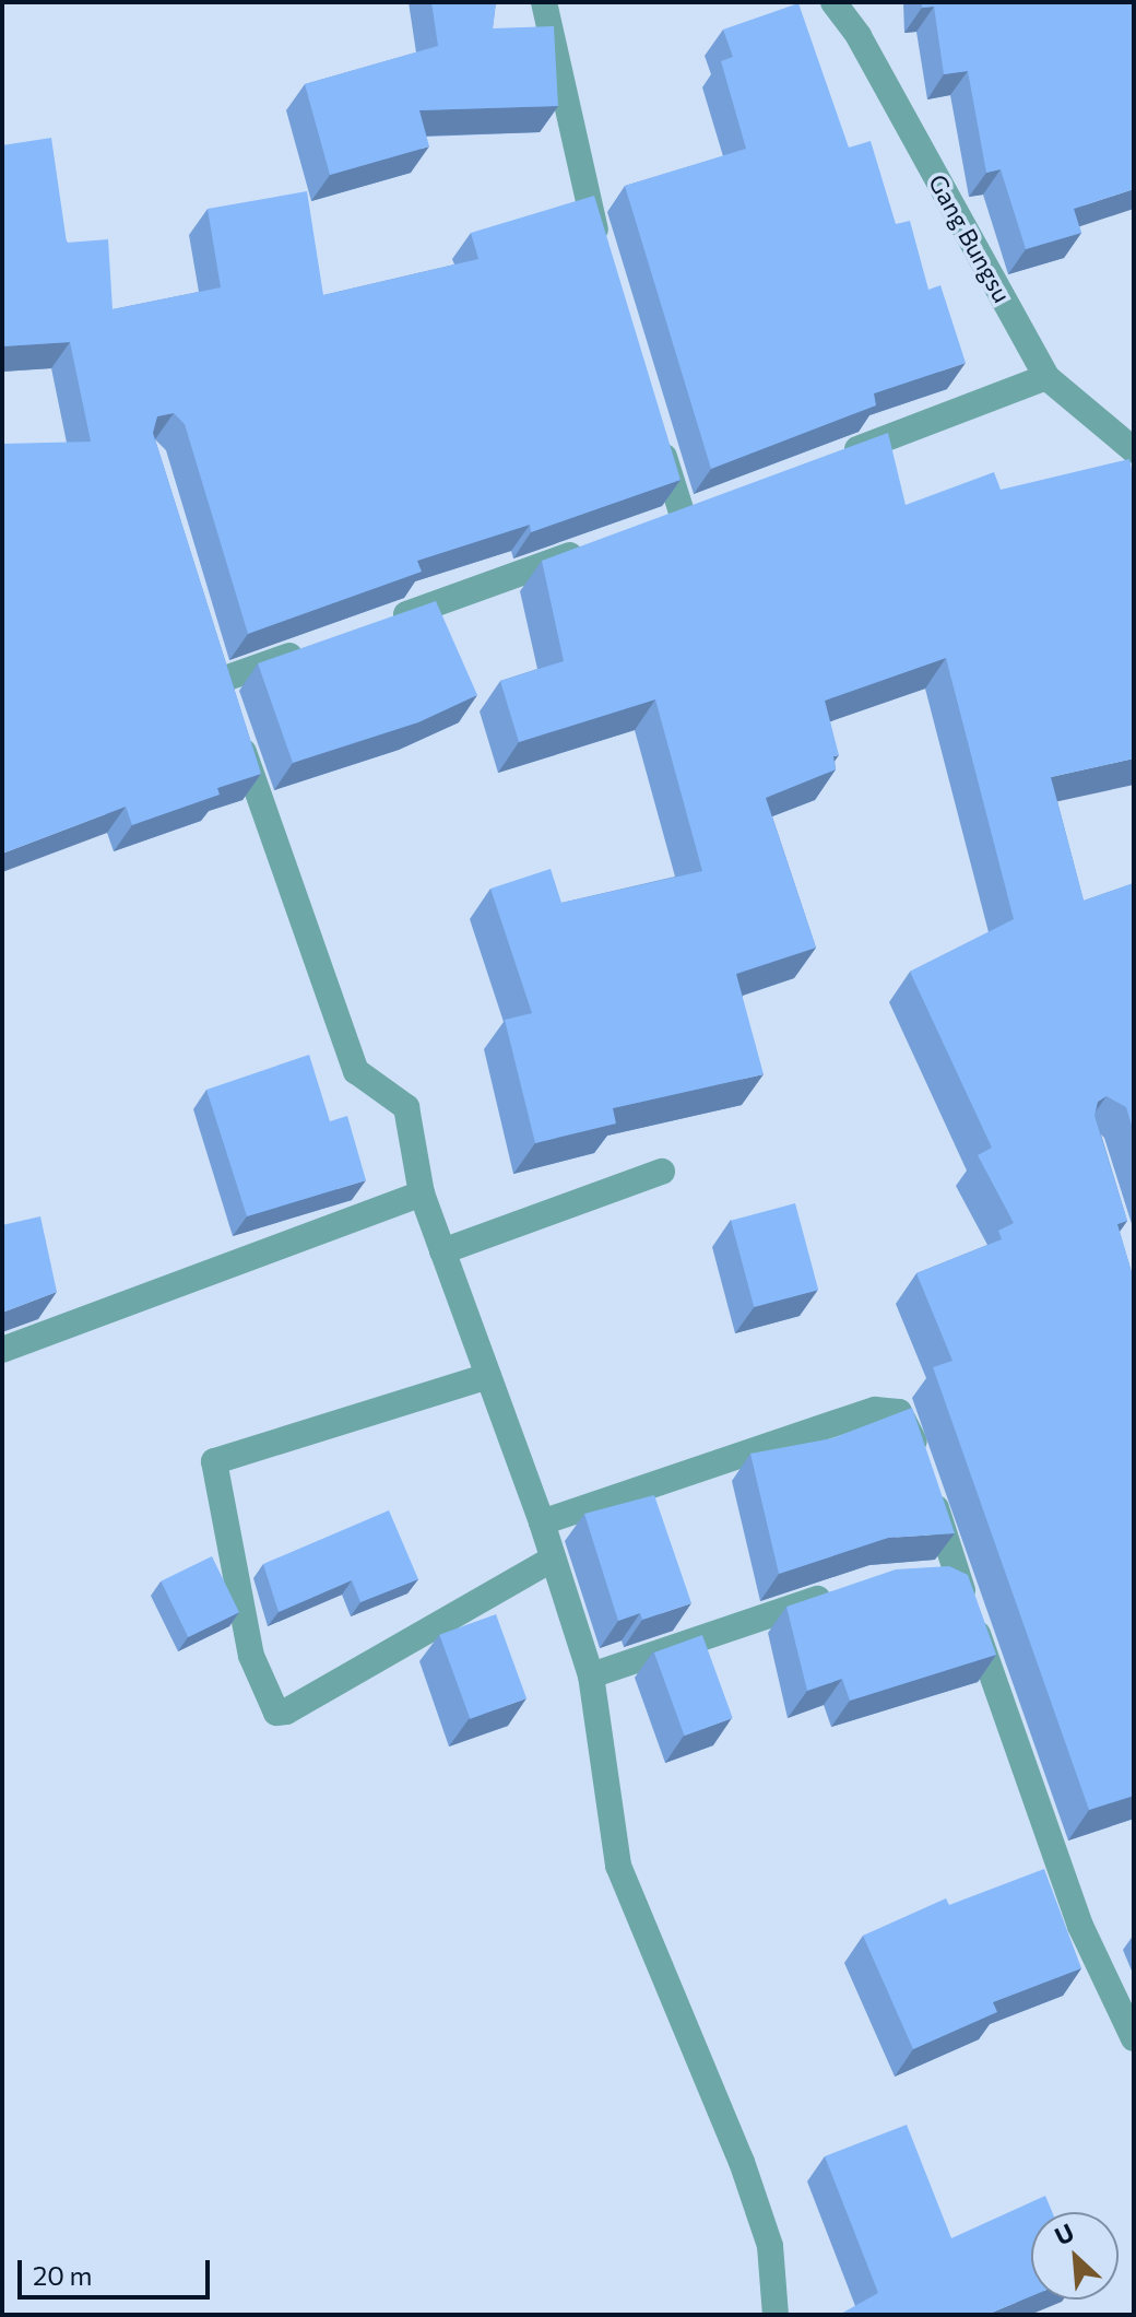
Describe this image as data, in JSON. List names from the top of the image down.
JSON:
{
  "streets": {
    "street": ["Gang Bungsu"]
  },
  "scale_bar": "20 m",
  "north": "top left"
}
